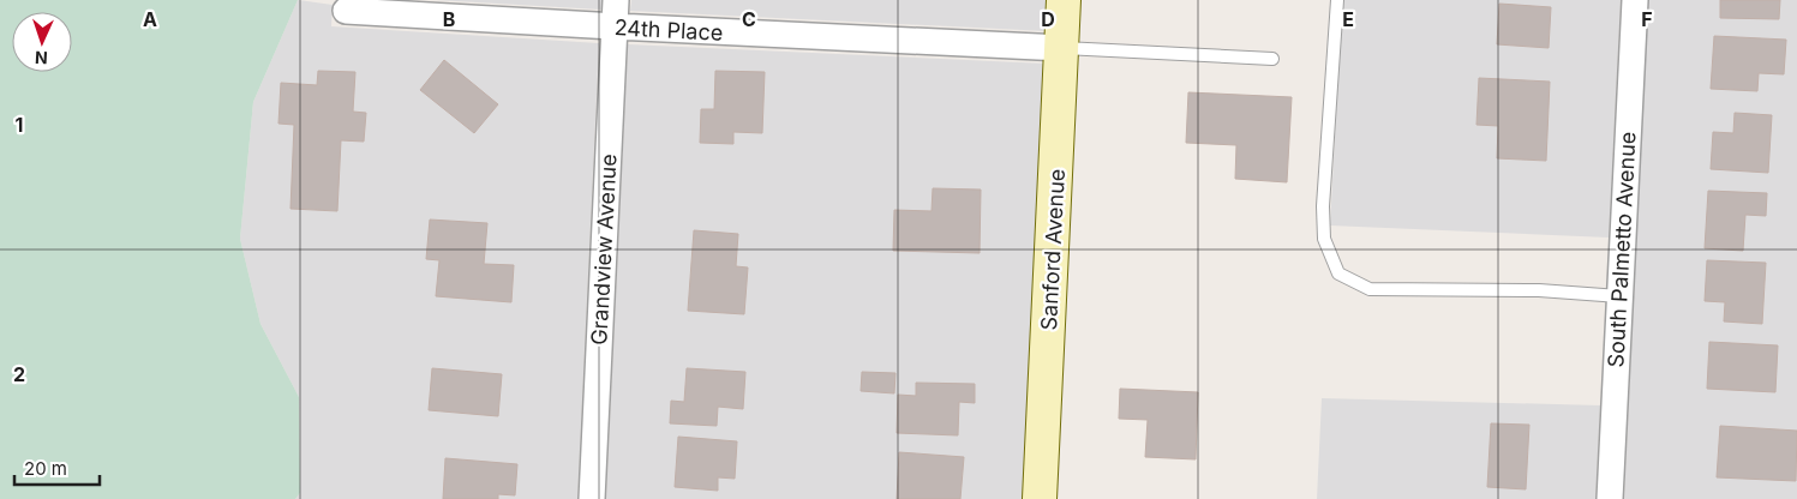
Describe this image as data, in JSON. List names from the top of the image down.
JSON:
{
  "streets": {
    "main road": ["Sanford Avenue"],
    "street": ["24th Place", "Grandview Avenue", "South Palmetto Avenue"]
  },
  "crossings": [
    ["24th Place", "Grandview Avenue"],
    ["24th Place", "Sanford Avenue"]
  ],
  "scale_bar": "20 m",
  "north": "bottom",
  "grid": {
    "columns": [
      "A",
      "B",
      "C",
      "D",
      "E",
      "F"
    ],
    "rows": ["1", "2"]
  }
}
